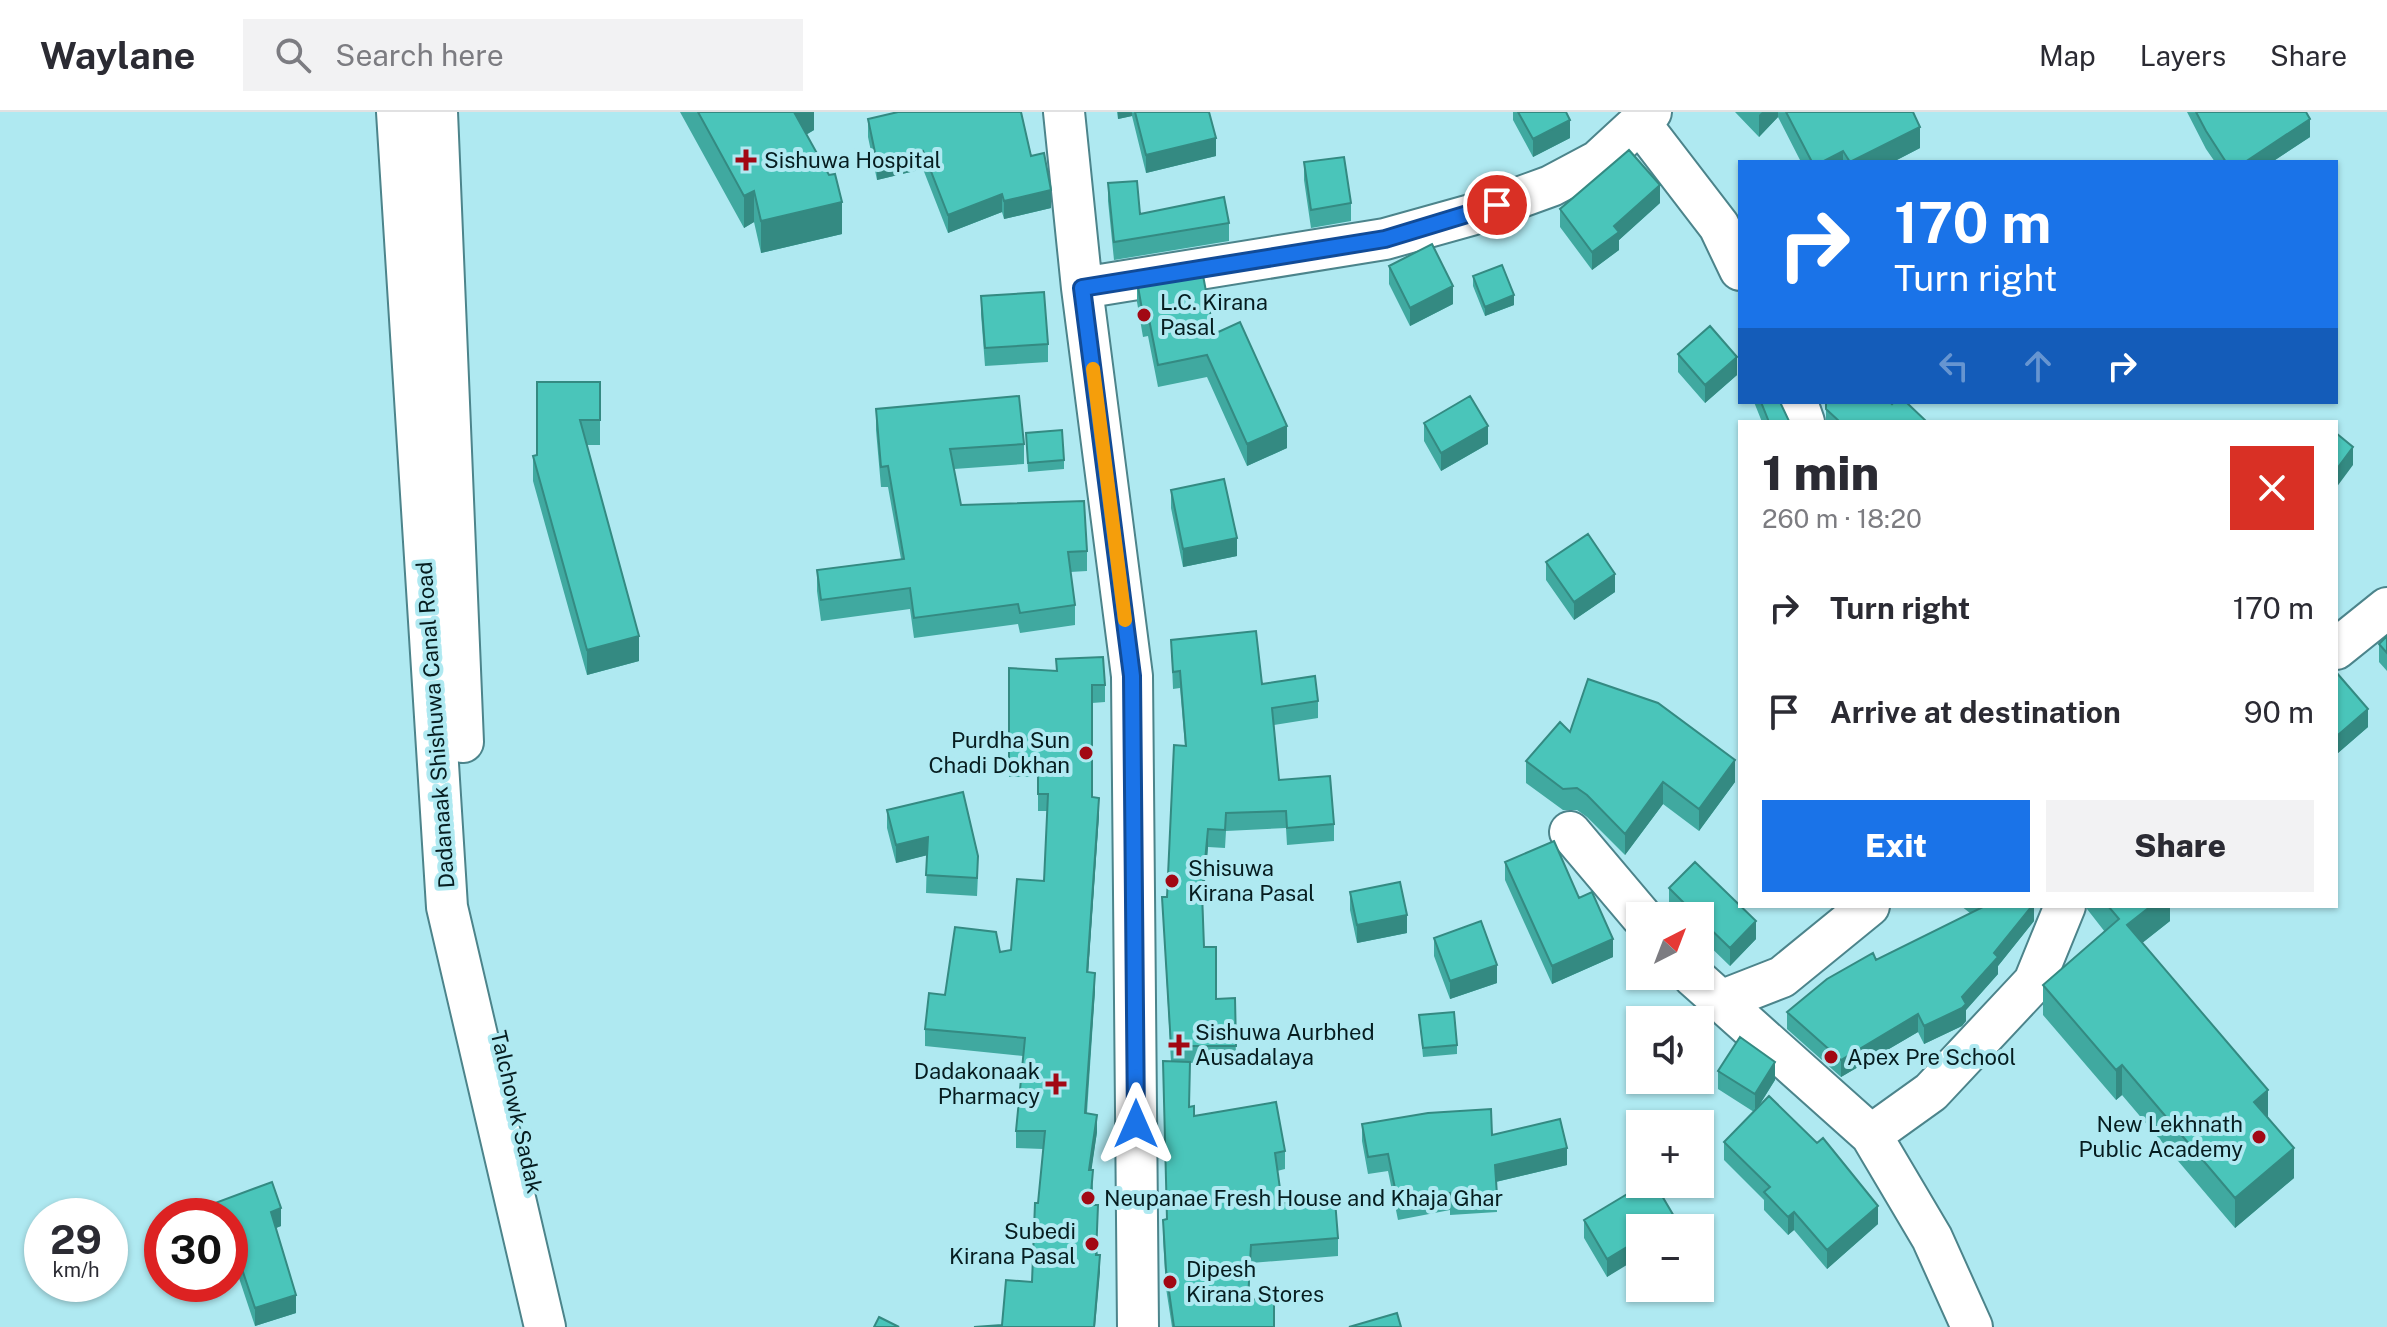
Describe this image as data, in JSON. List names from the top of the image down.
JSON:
{
  "streets": {
    "street": ["Dadanaak Shishuwa Canal Road", "Talchowk Sadak"]
  },
  "crossings": [
    ["Dadanaak Shishuwa Canal Road", "Talchowk Sadak"]
  ],
  "places": {
    "health": ["Sishuwa Hospital", "Sishuwa Aurbhed Ausadalaya", "Dadakonaak Pharmacy"],
    "other": [
      "L.C. Kirana Pasal",
      "Purdha Sun Chadi Dokhan",
      "Shisuwa Kirana Pasal",
      "Apex Pre School",
      "New Lekhnath Public Academy",
      "Neupanae Fresh House and Khaja Ghar",
      "Subedi Kirana Pasal",
      "Dipesh Kirana Stores"
    ]
  },
  "north": "top right",
  "page": {
    "header": "Waylane",
    "search": "Search here",
    "nav": ["Map", "Layers", "Share"],
    "turn": ["170 m", "Turn right"],
    "heading": ["1 min", "260 m · 18:20"],
    "list": [
      {
        "name": "Turn right",
        "value": "170 m"
      },
      {
        "name": "Arrive at destination",
        "value": "90 m"
      }
    ],
    "buttons": ["Exit", "Share"],
    "map_buttons": ["+", "−"],
    "speed": "29 km/h",
    "limit": "30"
  }
}
